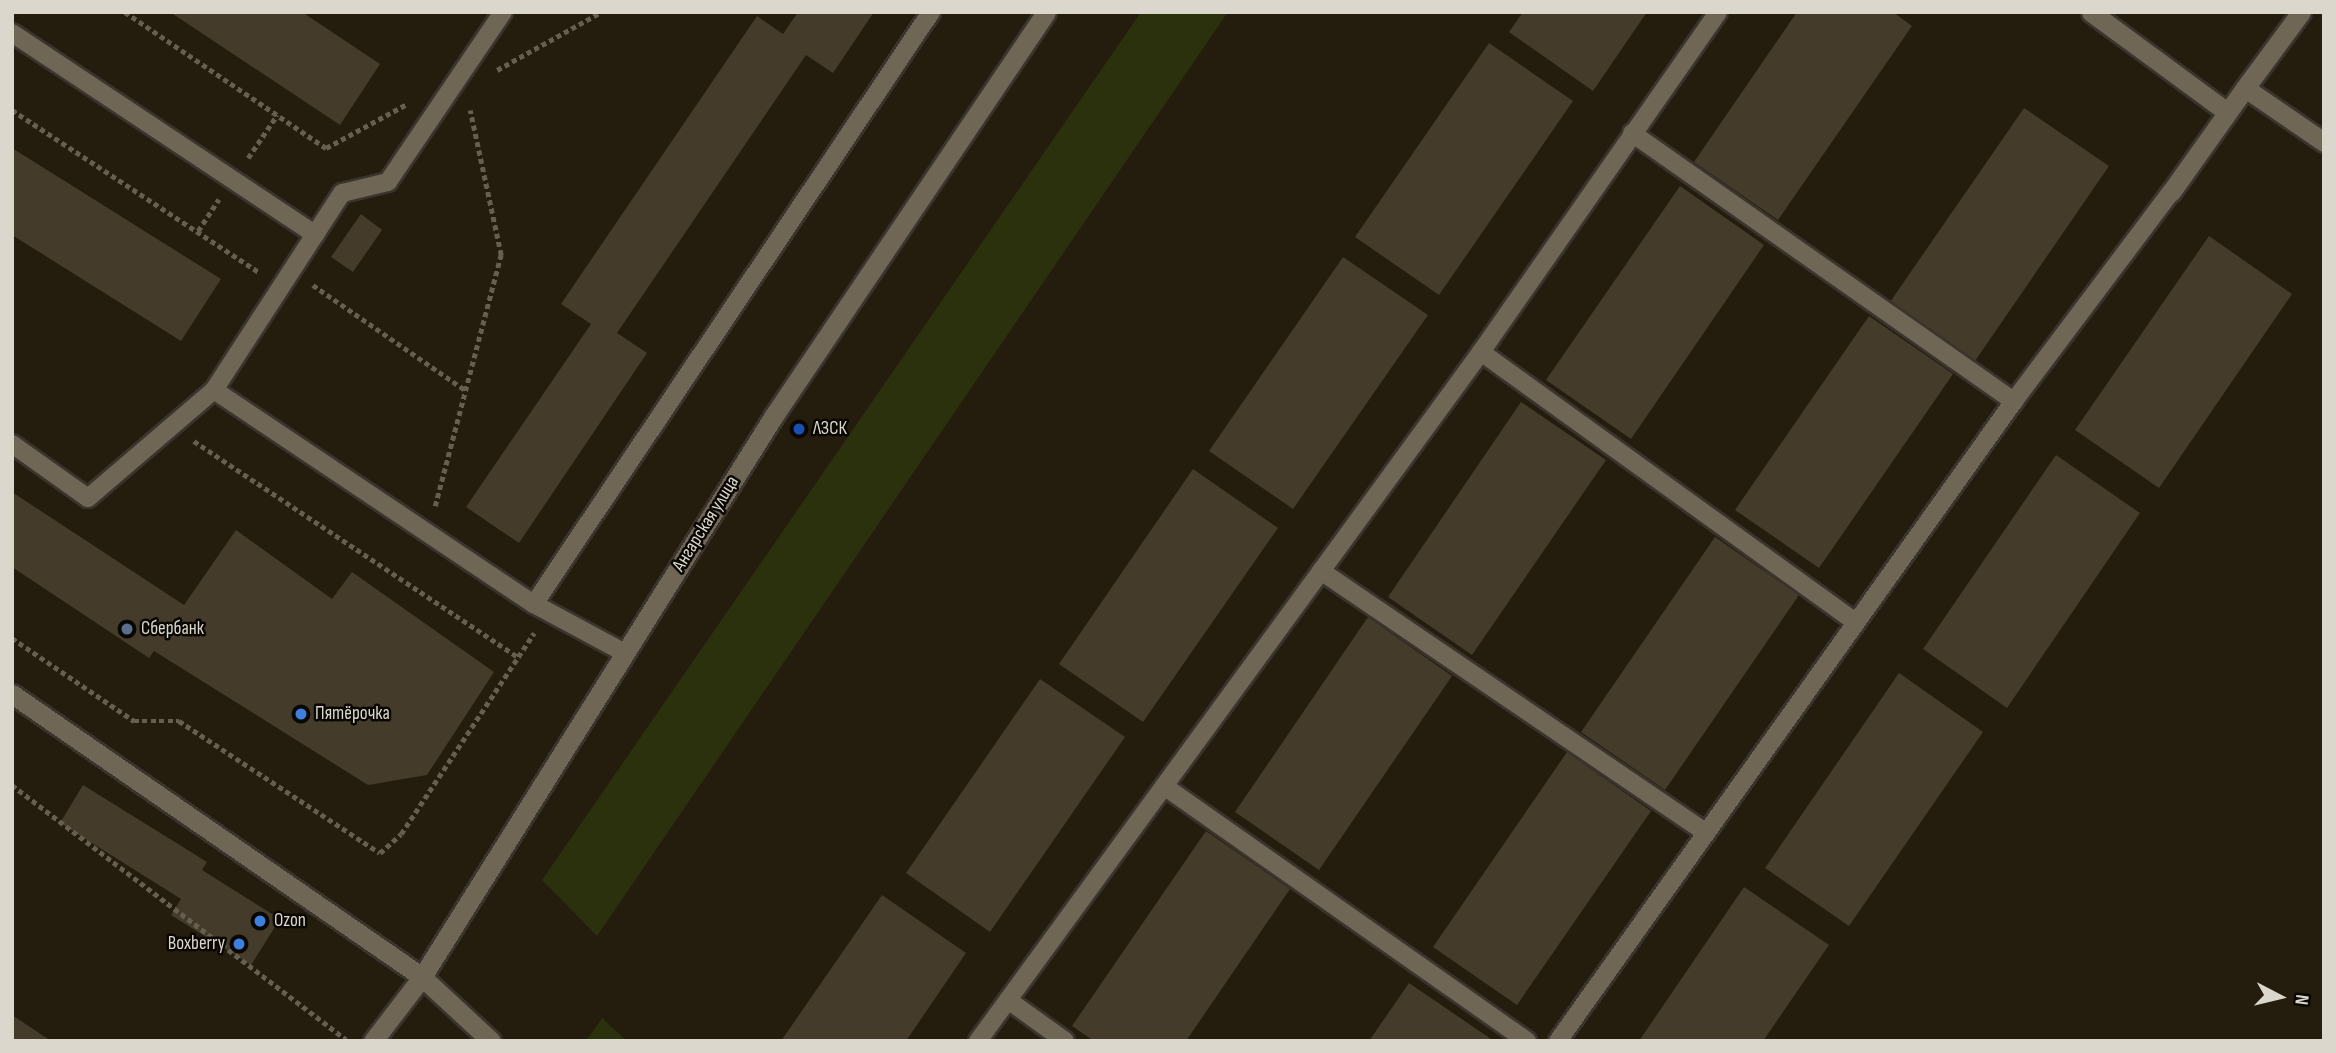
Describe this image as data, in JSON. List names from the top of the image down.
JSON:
{
  "streets": {
    "street": ["Ангарская улица"]
  },
  "places": [
    "ЛЗСК",
    "Сбербанк",
    "Пятёрочка",
    "Ozon",
    "Boxberry"
  ],
  "north": "right"
}
